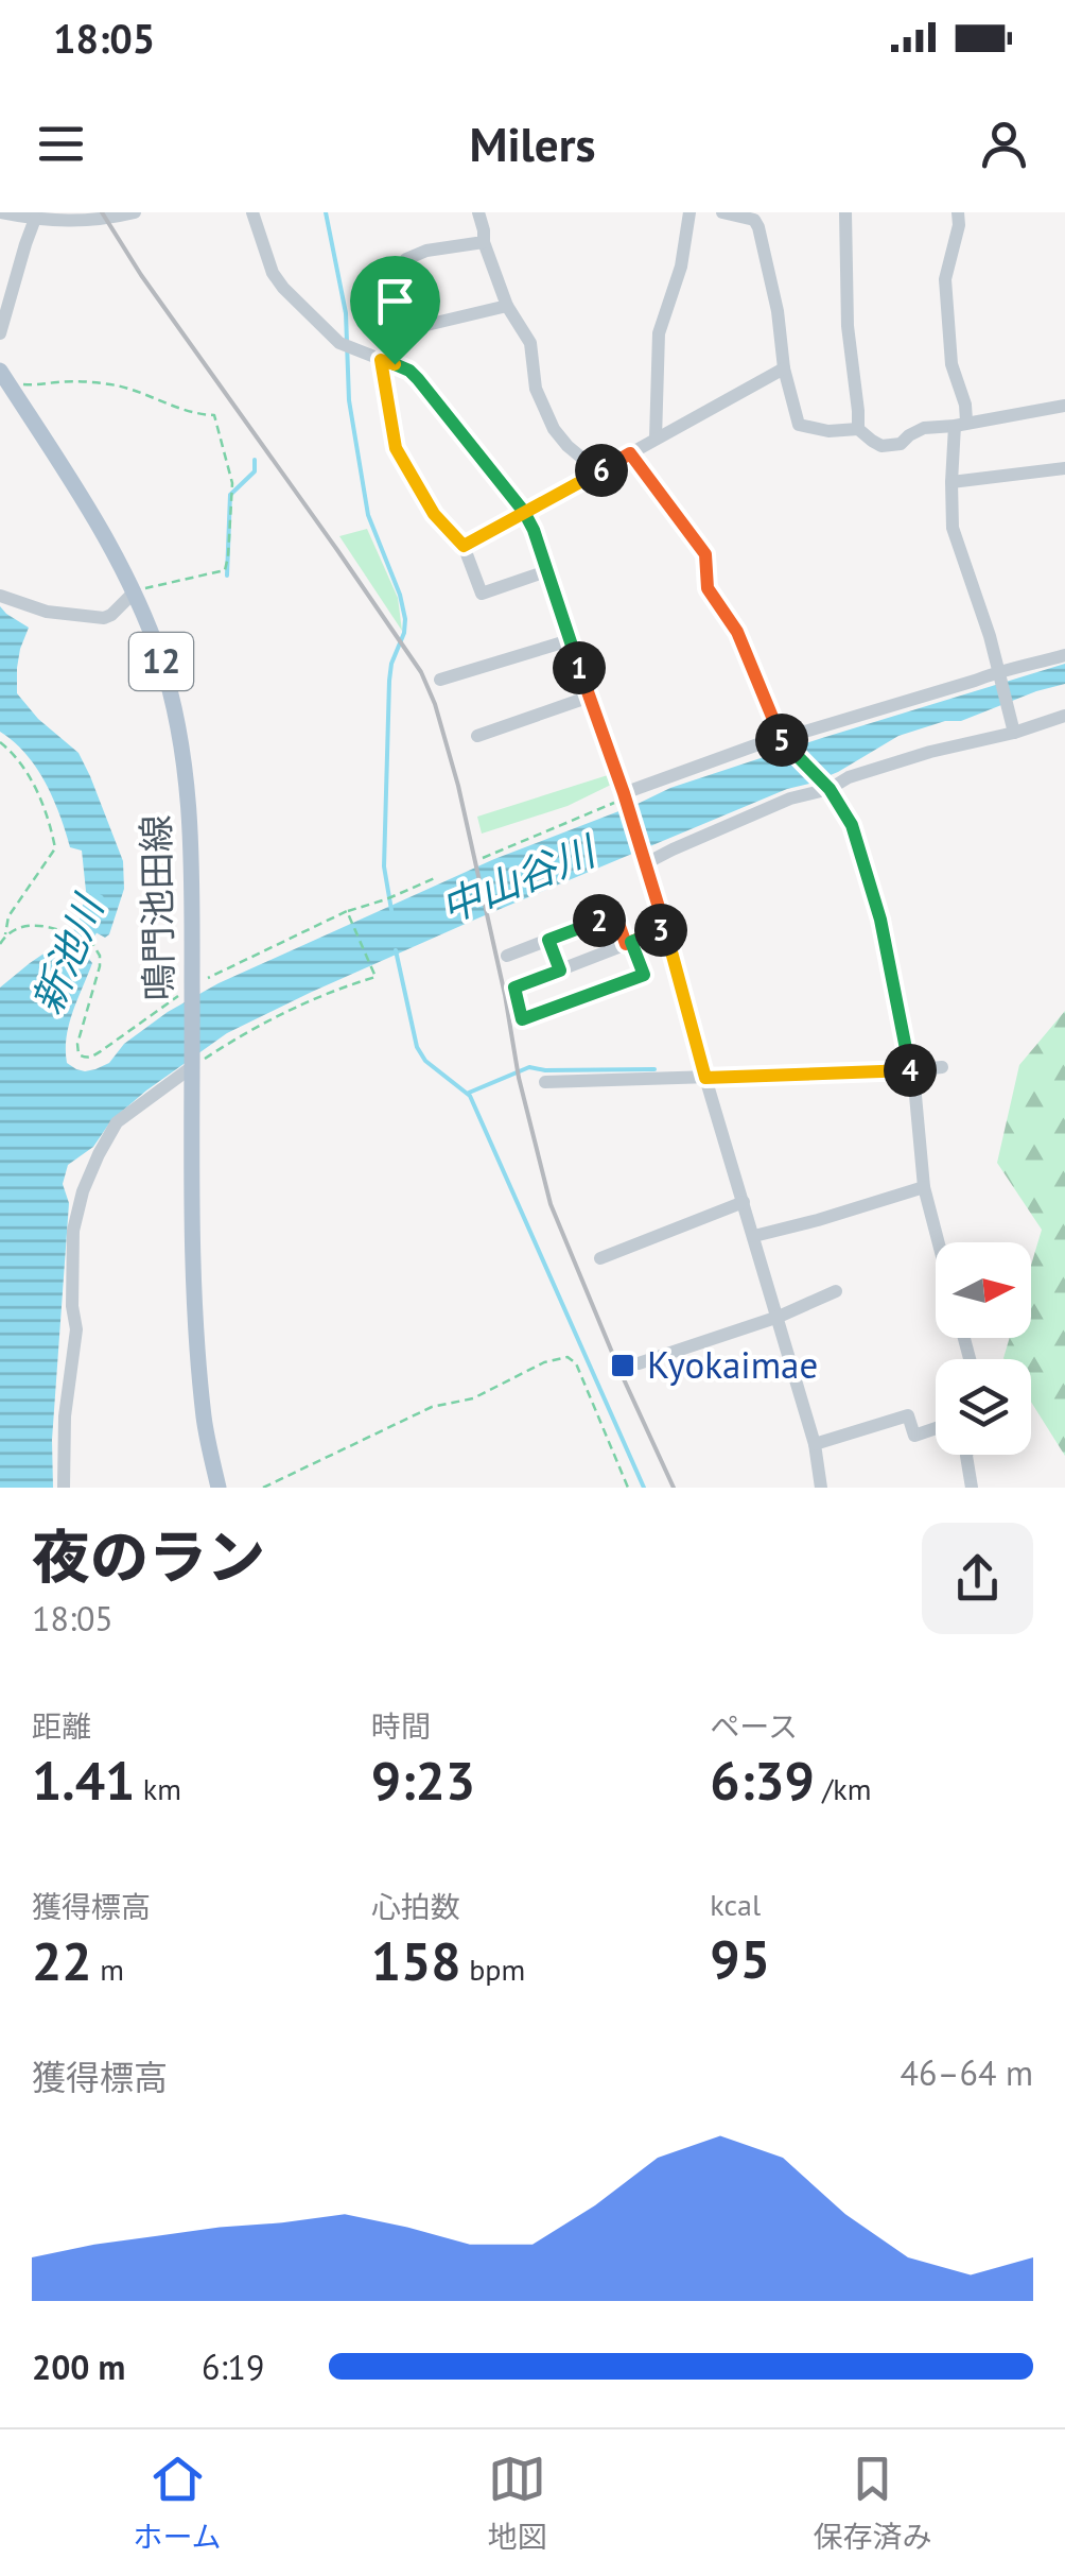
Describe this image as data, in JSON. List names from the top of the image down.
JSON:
{
  "streets": {
    "main road": ["12", "鳴門池田線"]
  },
  "water": ["中山谷川", "新池川"],
  "places": {
    "transit": ["Kyokaimae"]
  },
  "north": "right",
  "page": {
    "status": "18:05",
    "header": "Milers",
    "pins": [
      "6",
      "1",
      "5",
      "2",
      "3",
      "4"
    ],
    "heading": ["夜のラン", "18:05"],
    "stats": [
      ["距離", "1.41 km"],
      ["時間", "9:23"],
      ["ペース", "6:39 /km"],
      ["獲得標高", "22 m"],
      ["心拍数", "158 bpm"],
      ["kcal", "95"]
    ],
    "chart": ["獲得標高", "46–64 m"],
    "list": [
      {
        "name": "200 m",
        "note": "6:19"
      }
    ],
    "tabs": ["ホーム", "地図", "保存済み"]
  }
}
